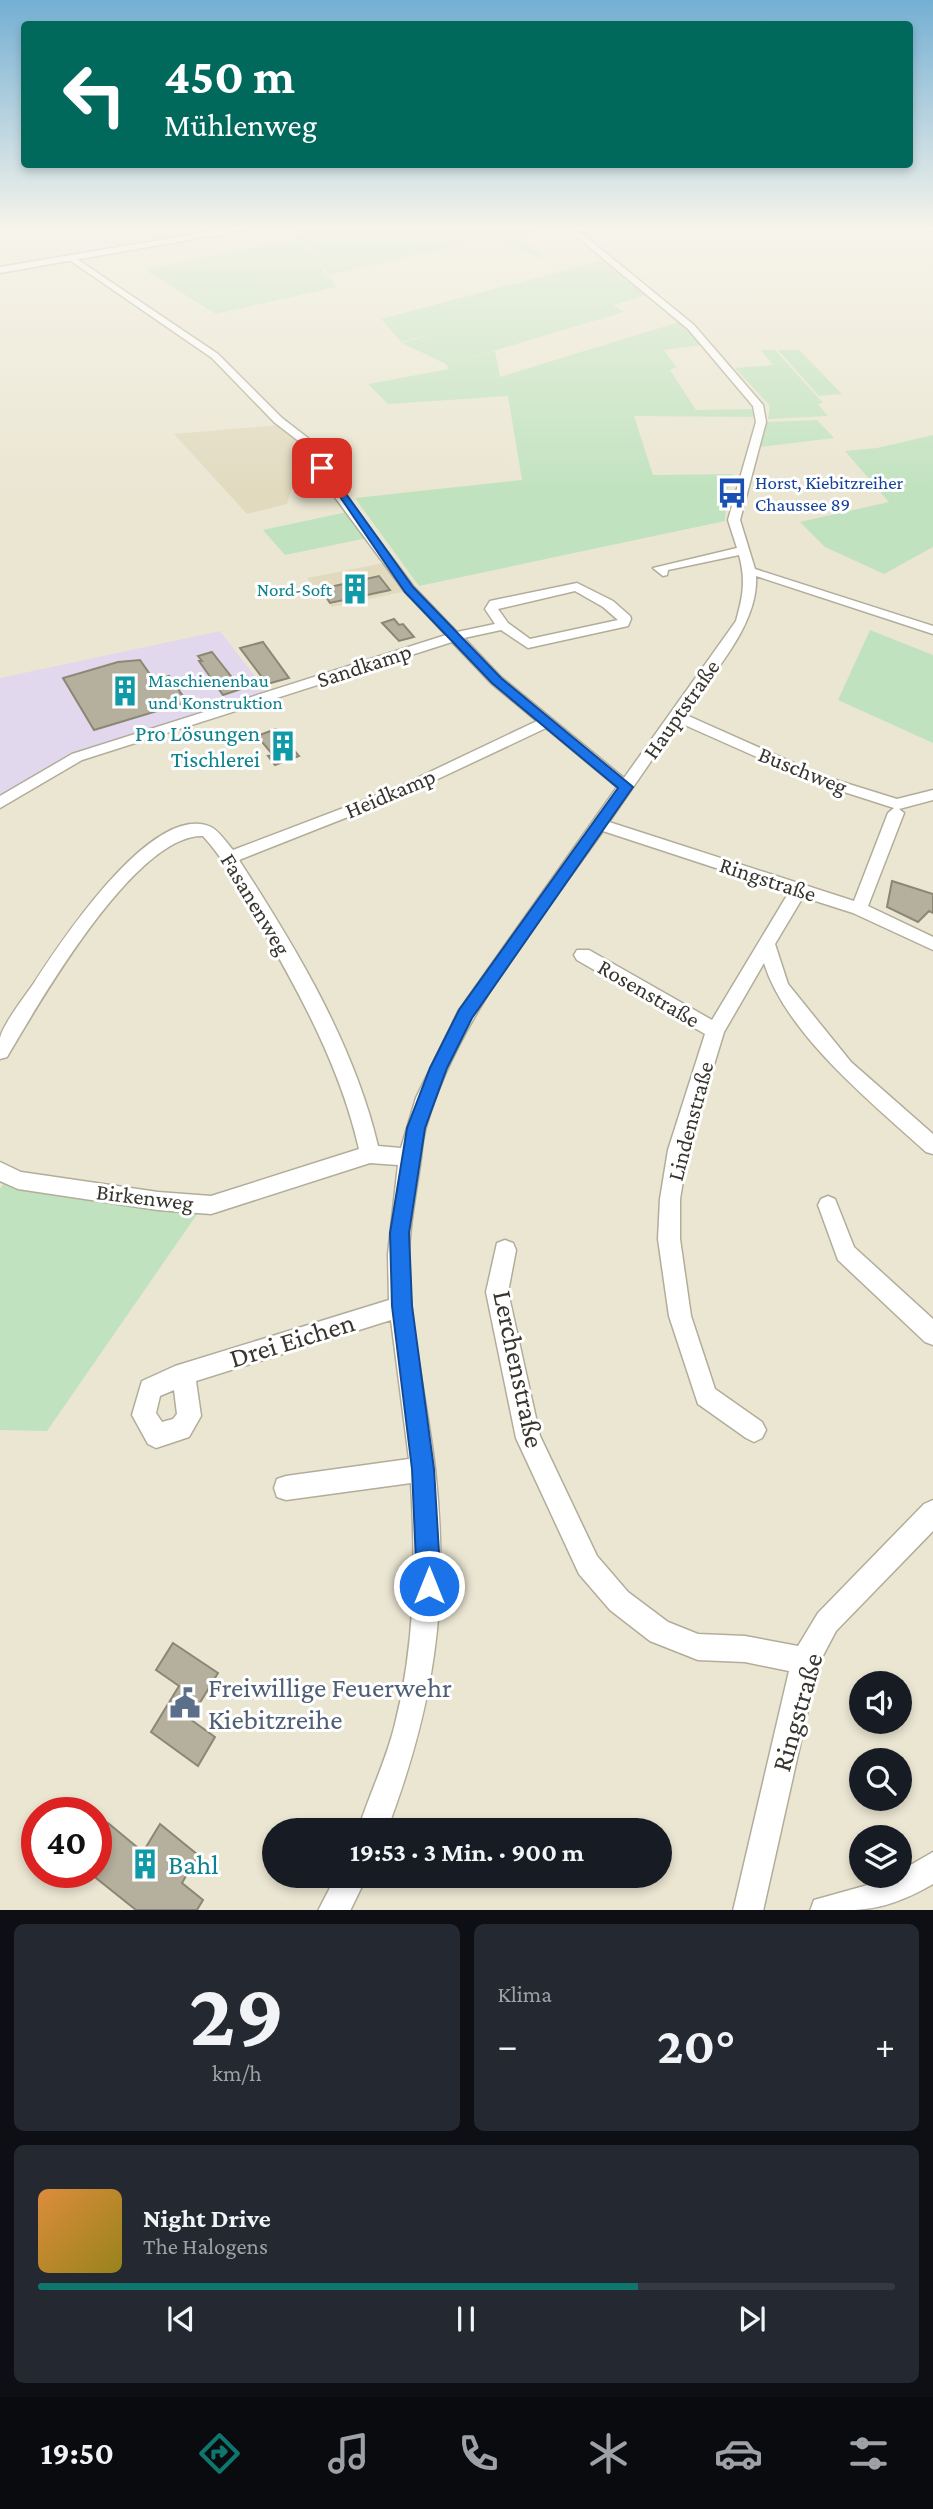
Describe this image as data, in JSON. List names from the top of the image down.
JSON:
{
  "streets": {
    "street": [
      "Sandkamp",
      "Hauptstraße",
      "Buschweg",
      "Heidkamp",
      "Ringstraße",
      "Fasanenweg",
      "Rosenstraße",
      "Lindenstraße",
      "Birkenweg",
      "Drei Eichen",
      "Lerchenstraße"
    ]
  },
  "crossings": [
    ["Hauptstraße", "Buschweg"],
    ["Hauptstraße", "Ringstraße"],
    ["Hauptstraße", "Birkenweg"],
    ["Hauptstraße", "Drei Eichen"],
    ["Heidkamp", "Fasanenweg"],
    ["Ringstraße", "Lindenstraße"],
    ["Ringstraße", "Lerchenstraße"],
    ["Fasanenweg", "Birkenweg"],
    ["Rosenstraße", "Lindenstraße"]
  ],
  "places": {
    "bus stop": ["Horst, Kiebitzreiher Chaussee 89"],
    "building": [
      "Nord-Soft",
      "Maschienenbau und Konstruktion",
      "Pro Lösungen Tischlerei",
      "Bahl"
    ],
    "public building": ["Freiwillige Feuerwehr Kiebitzreihe"]
  },
  "page": {
    "turn": ["450 m", "Mühlenweg"],
    "limit": "40",
    "trip": "19:53 · 3 Min. · 900 m",
    "tile": [
      ["29", "km/h"],
      "Klima"
    ],
    "heat": ["−", "20°", "+"],
    "song": ["Night Drive", "The Halogens"],
    "tabs": "19:50"
  }
}
